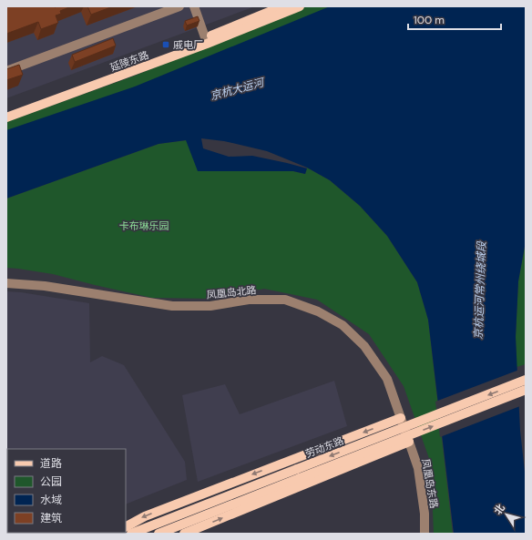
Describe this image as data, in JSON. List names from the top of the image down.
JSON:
{
  "streets": {
    "main road": ["延陵东路", "劳动东路"],
    "street": ["凤凰岛北路", "凤凰岛东路"]
  },
  "crossings": [
    ["凤凰岛北路", "凤凰岛东路"]
  ],
  "water": ["京杭大运河", "京杭运河常州绕城段"],
  "parks": ["卡布琳乐园"],
  "places": {
    "transit": ["戚电厂"]
  },
  "legend": [
    "道路",
    "公园",
    "水域",
    "建筑"
  ],
  "scale_bar": "100 m",
  "north": "top left"
}
